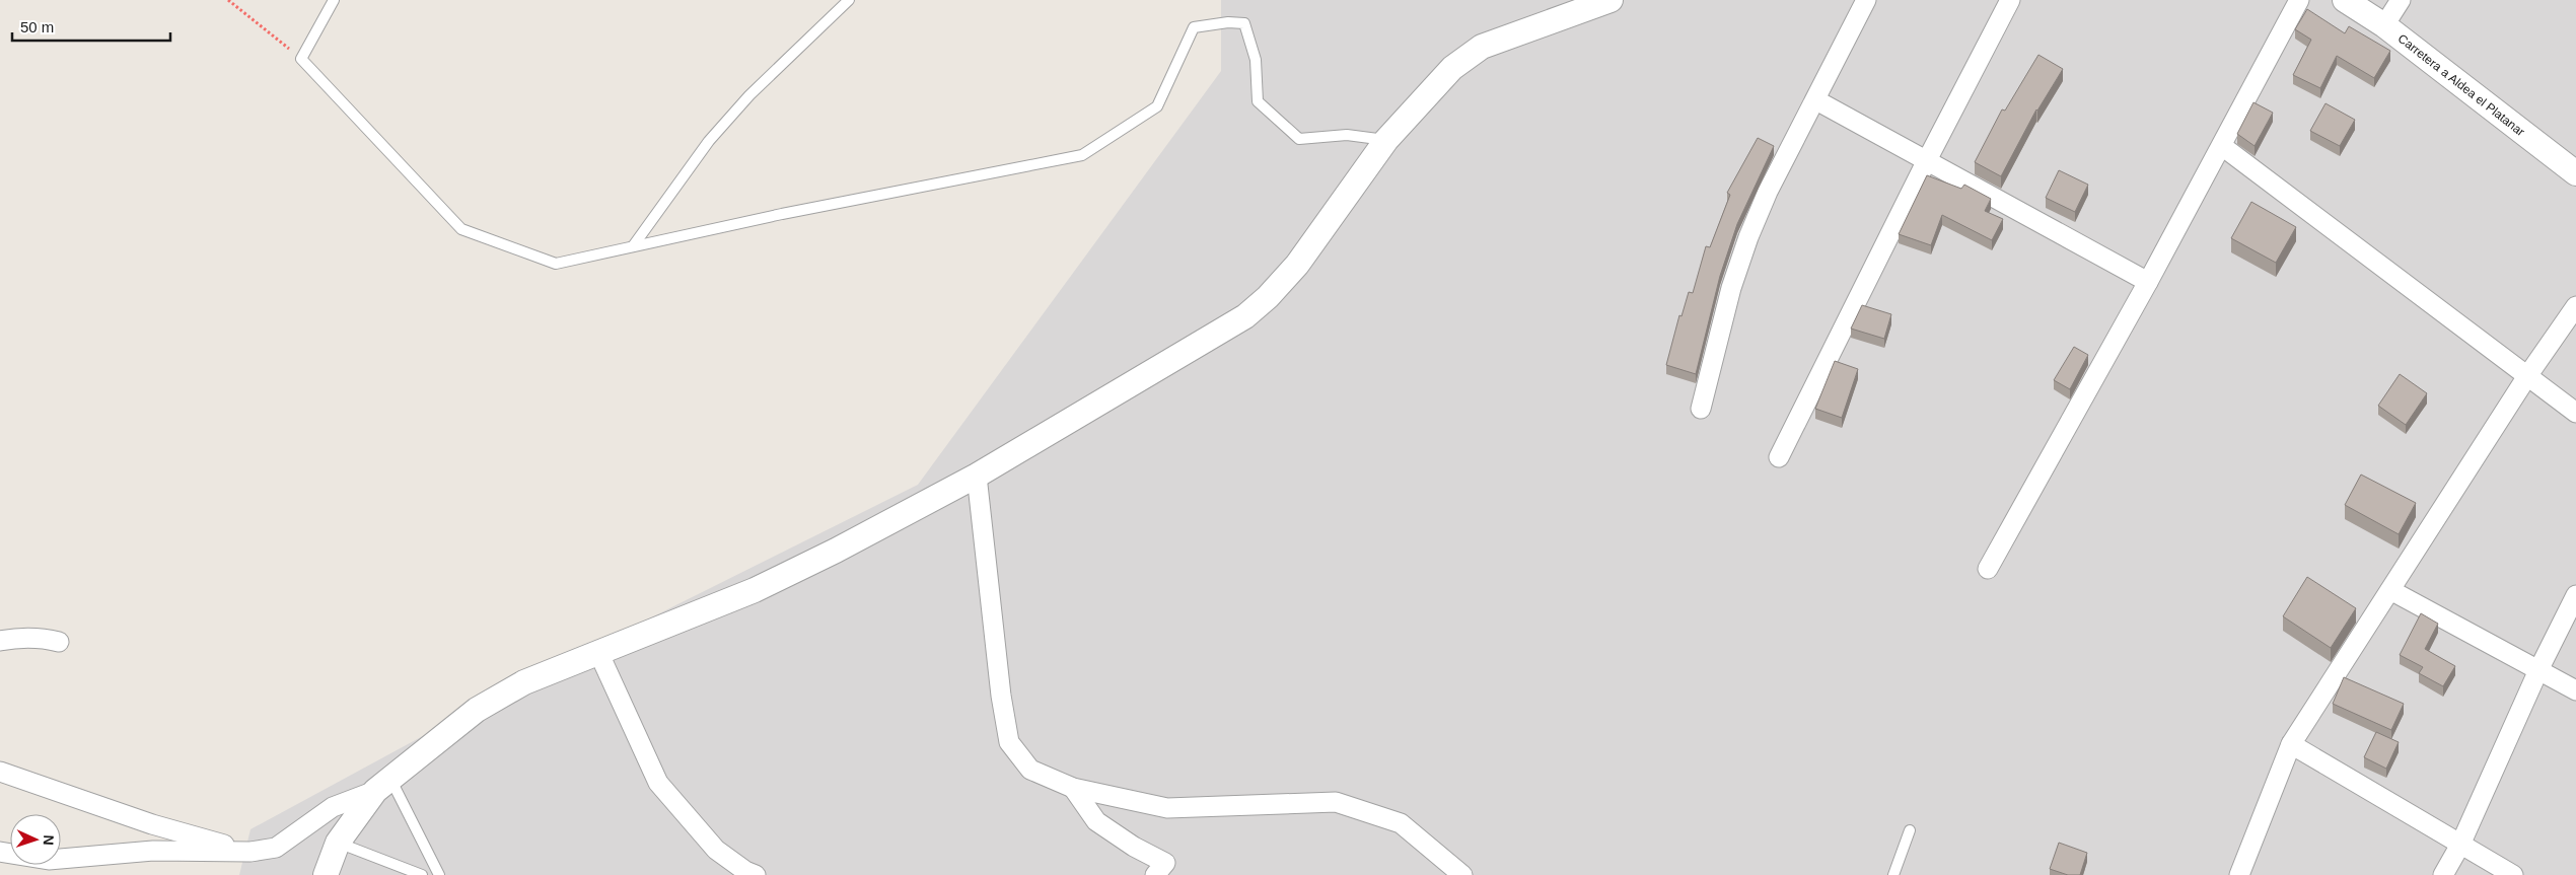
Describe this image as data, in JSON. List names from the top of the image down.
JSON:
{
  "streets": {
    "street": ["Carretera a Aldea el Platanar"]
  },
  "scale_bar": "50 m",
  "north": "right"
}
